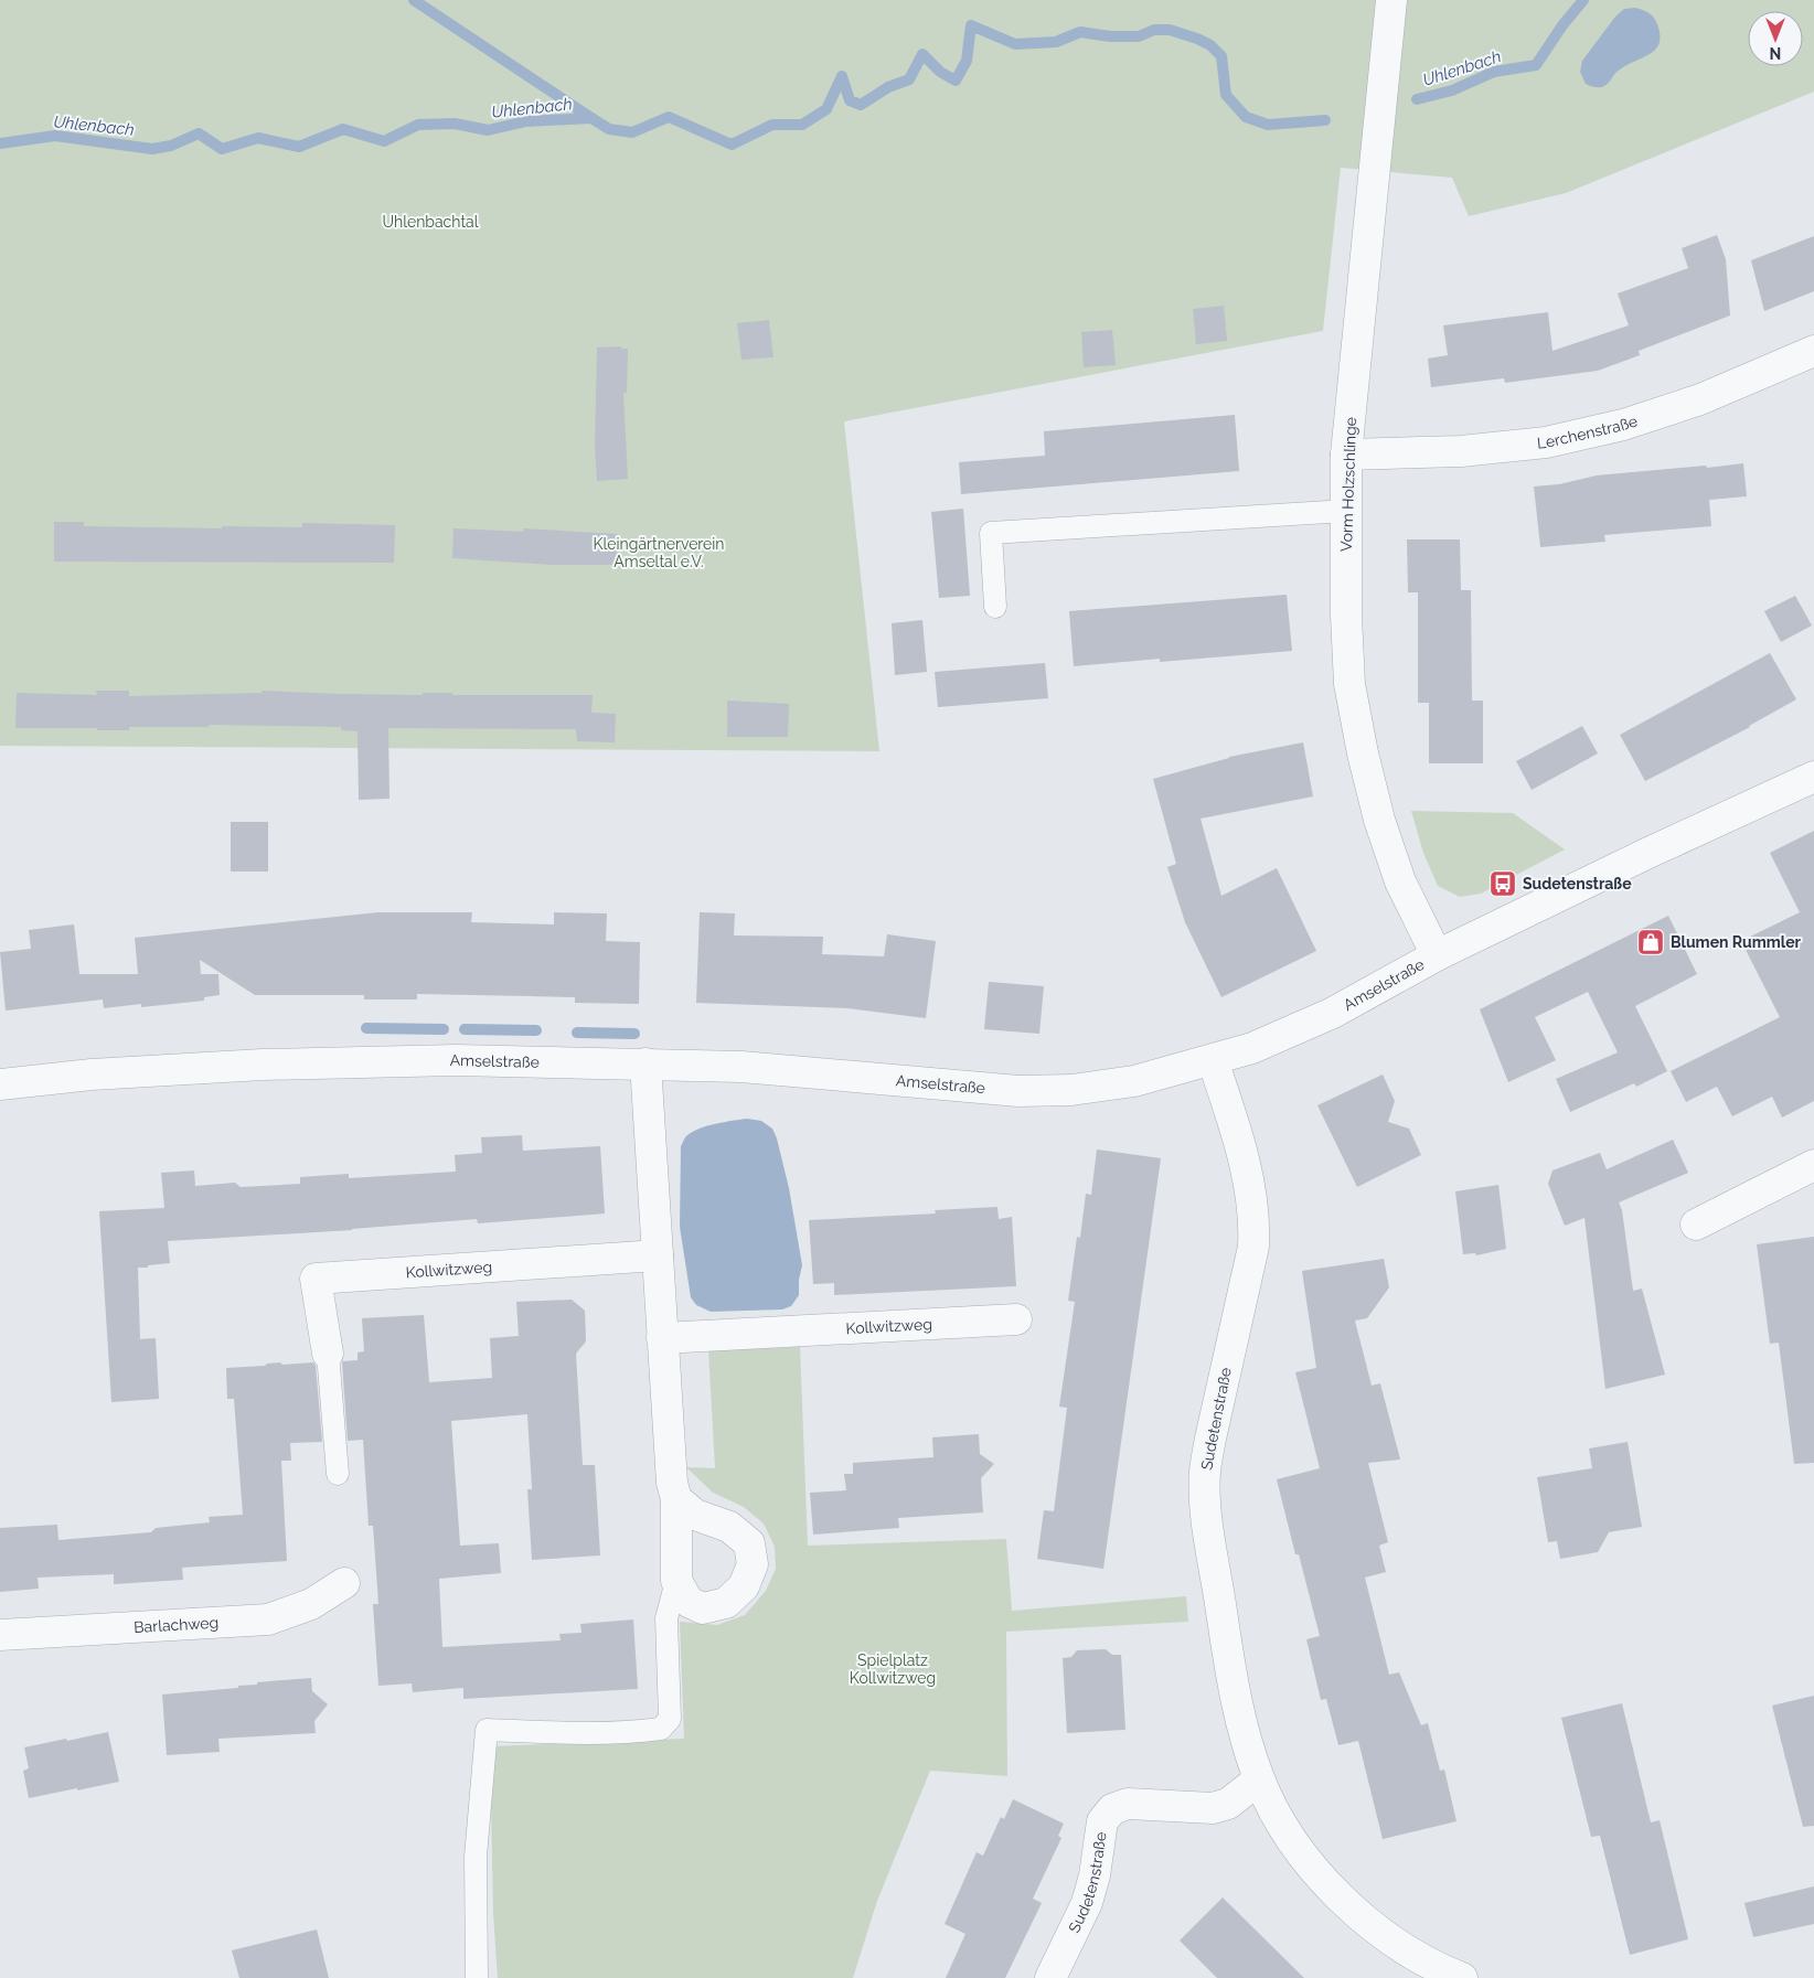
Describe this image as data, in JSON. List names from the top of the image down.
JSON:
{
  "streets": {
    "street": [
      "Lerchenstraße",
      "Vorm Holzschlinge",
      "Amselstraße",
      "Kollwitzweg",
      "Sudetenstraße",
      "Barlachweg"
    ]
  },
  "crossings": [
    ["Lerchenstraße", "Vorm Holzschlinge"],
    ["Vorm Holzschlinge", "Amselstraße"],
    ["Amselstraße", "Sudetenstraße"]
  ],
  "water": ["Uhlenbach"],
  "parks": ["Uhlenbachtal", "Kleingärtnerverein Amseltal e.V.", "Spielplatz Kollwitzweg"],
  "places": {
    "bus stop": ["Sudetenstraße"],
    "shop": ["Blumen Rummler"]
  },
  "north": "bottom"
}
